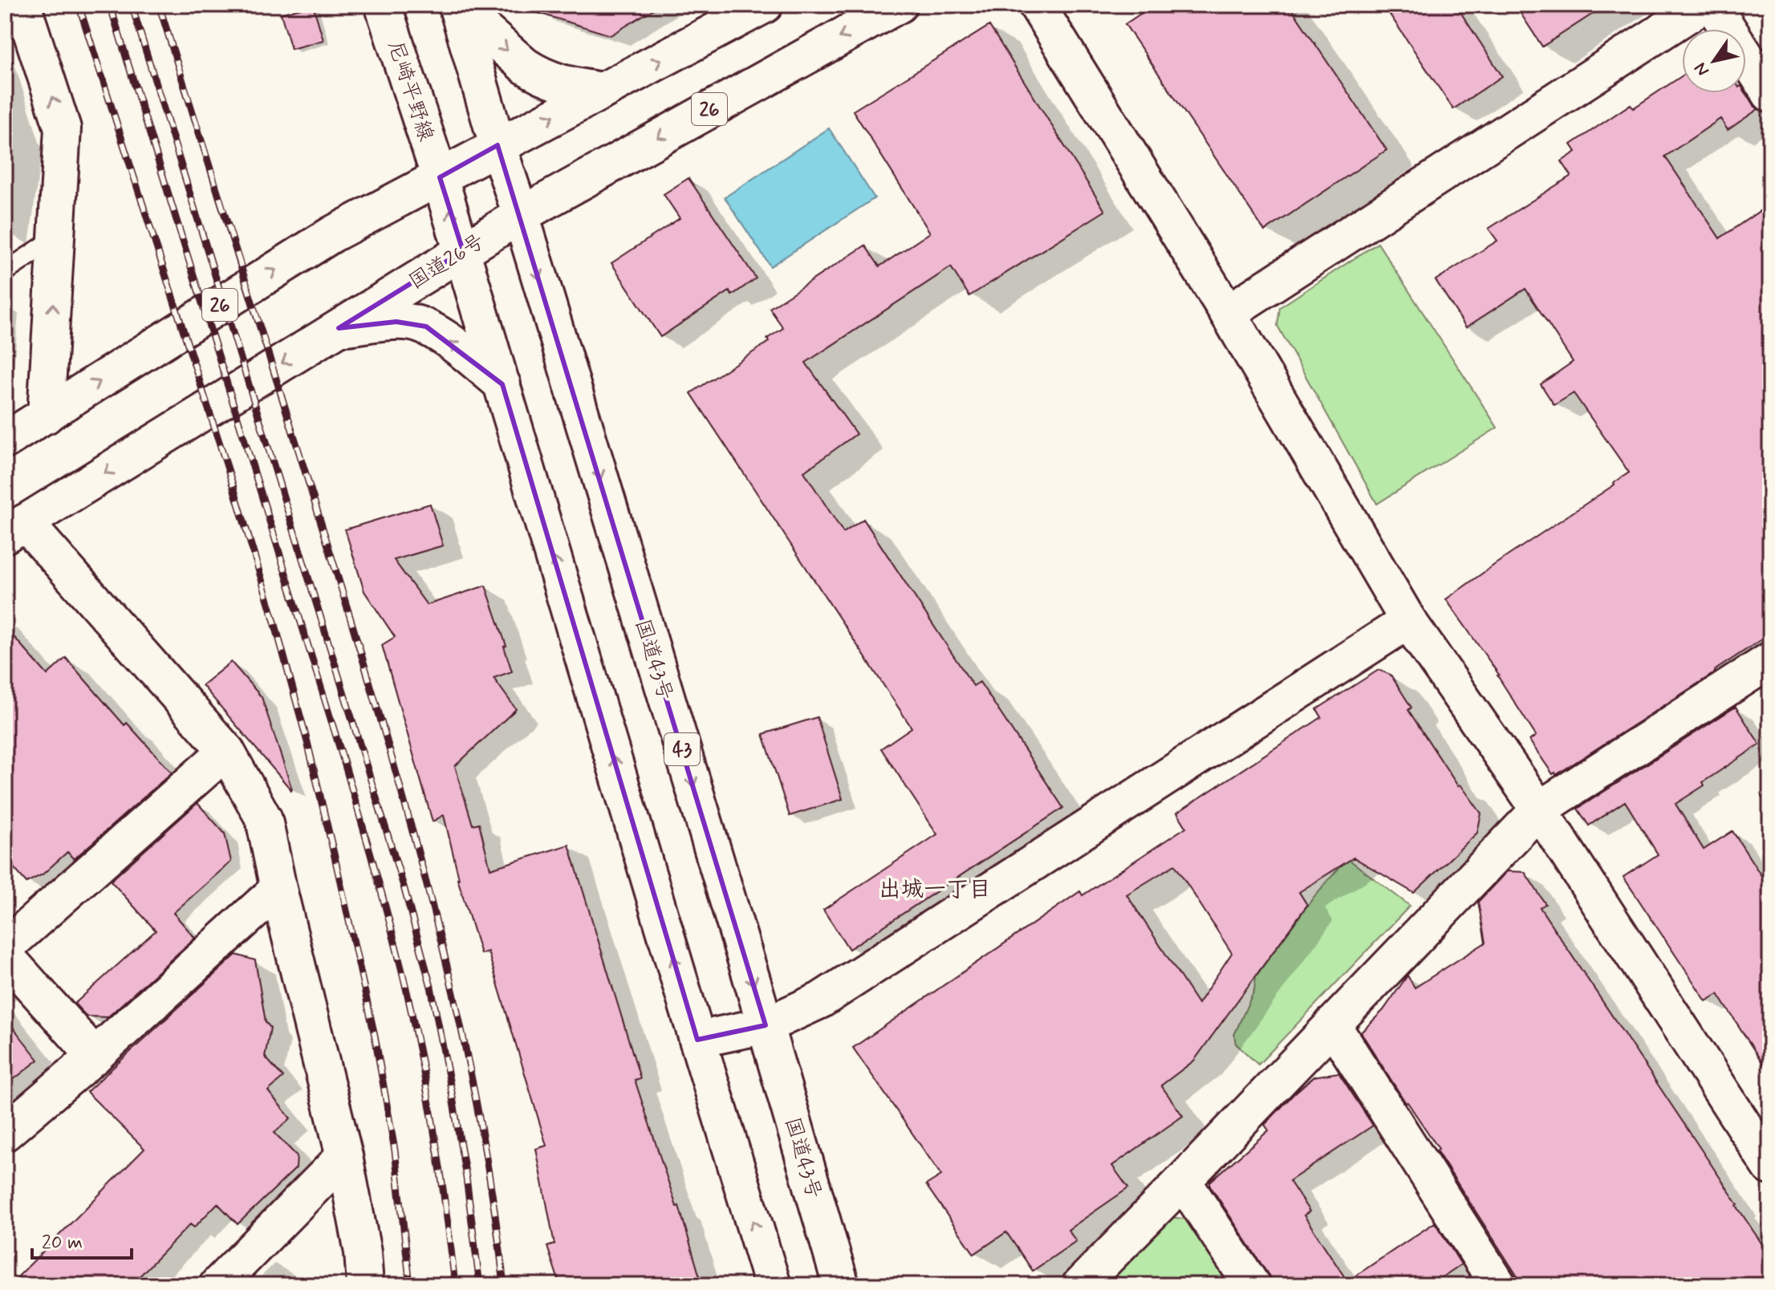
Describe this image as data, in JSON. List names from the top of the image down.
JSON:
{
  "streets": {
    "main road": [
      "尼崎平野線",
      "26",
      "国道26号",
      "国道43号",
      "43"
    ]
  },
  "crossings": [
    ["尼崎平野線", "26"],
    ["26", "国道43号"],
    ["国道26号", "国道43号"]
  ],
  "districts": ["出城一丁目"],
  "scale_bar": "20 m",
  "north": "bottom left"
}
